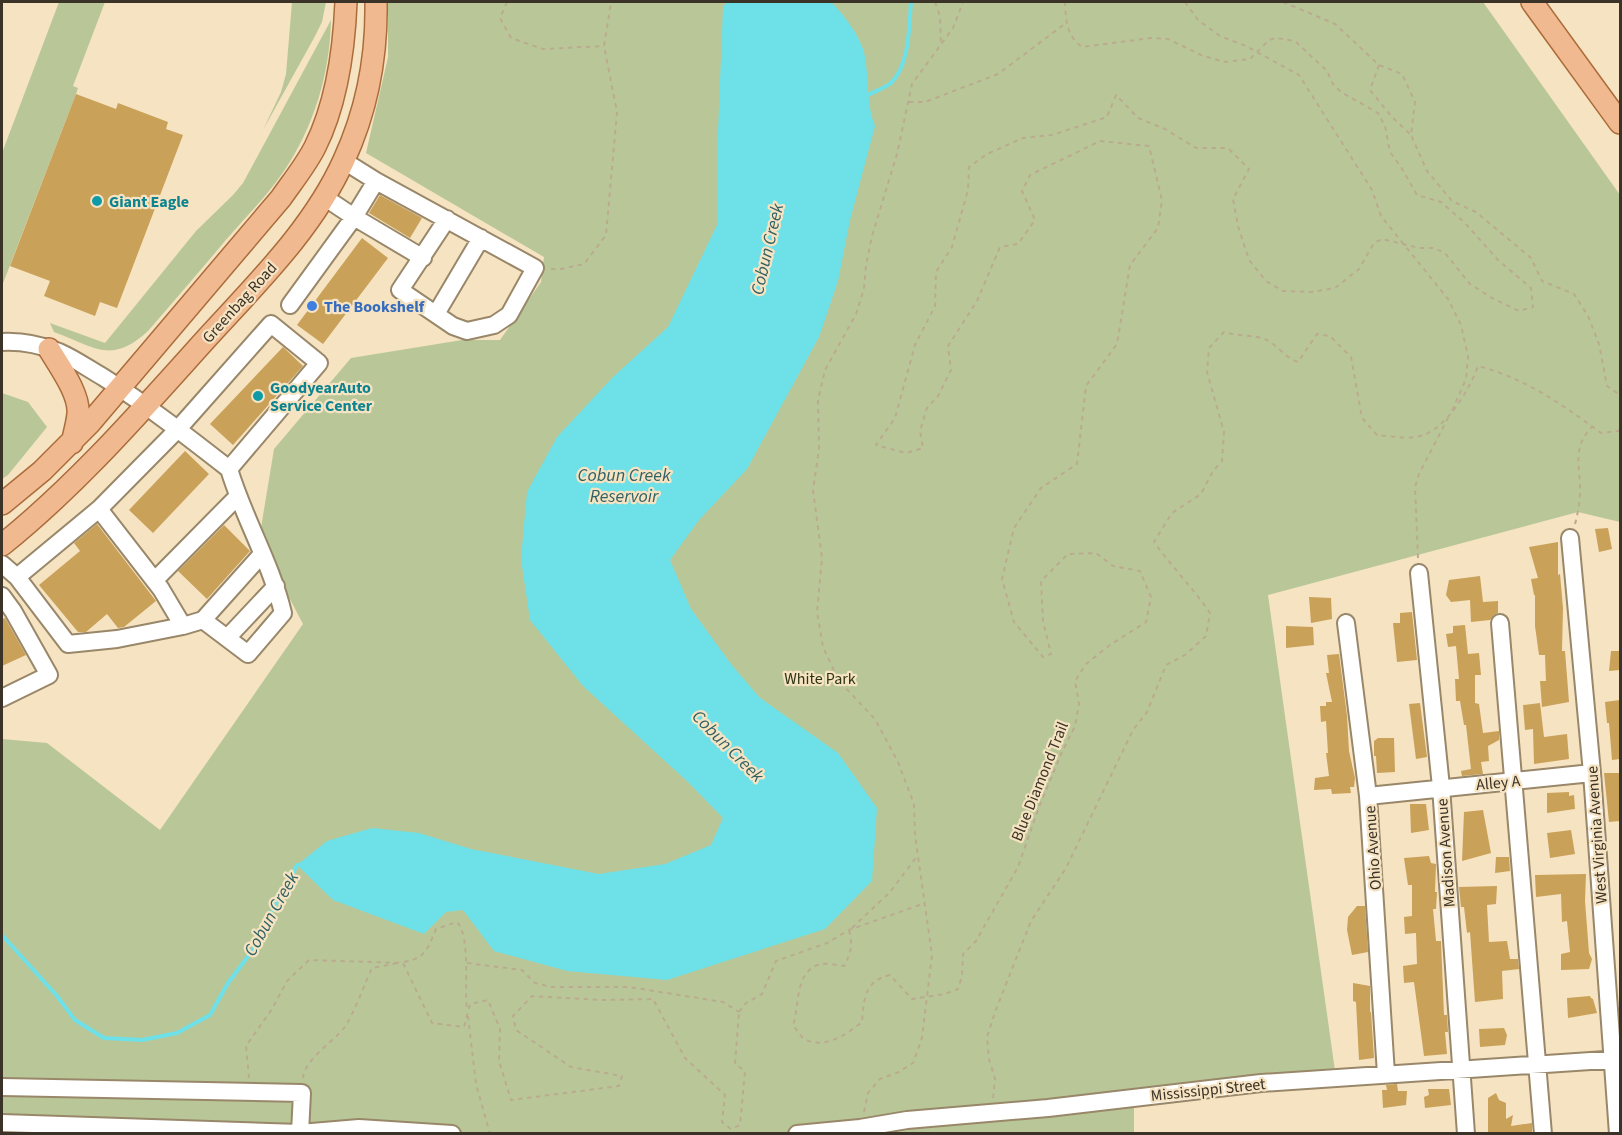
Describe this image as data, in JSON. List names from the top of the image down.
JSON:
{
  "streets": {
    "main road": ["Greenbag Road"],
    "street": [
      "Alley A",
      "West Virginia Avenue",
      "Ohio Avenue",
      "Madison Avenue",
      "Mississippi Street"
    ],
    "path": ["Blue Diamond Trail"]
  },
  "crossings": [
    ["Alley A", "West Virginia Avenue"],
    ["Alley A", "Ohio Avenue"],
    ["Alley A", "Madison Avenue"],
    ["West Virginia Avenue", "Mississippi Street"],
    ["Ohio Avenue", "Mississippi Street"],
    ["Madison Avenue", "Mississippi Street"]
  ],
  "water": ["Cobun Creek", "Cobun Creek Reservoir"],
  "parks": ["White Park"],
  "places": ["Giant Eagle", "The Bookshelf", "GoodyearAuto Service Center"]
}
